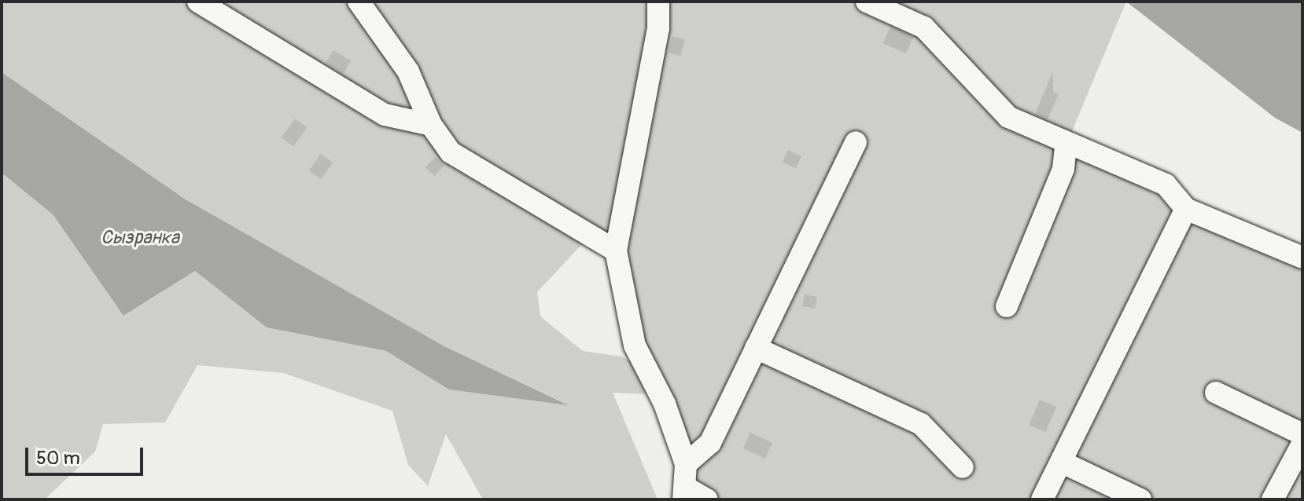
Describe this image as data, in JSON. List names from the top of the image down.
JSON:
{
  "water": ["Сызранка"],
  "scale_bar": "50 m"
}
